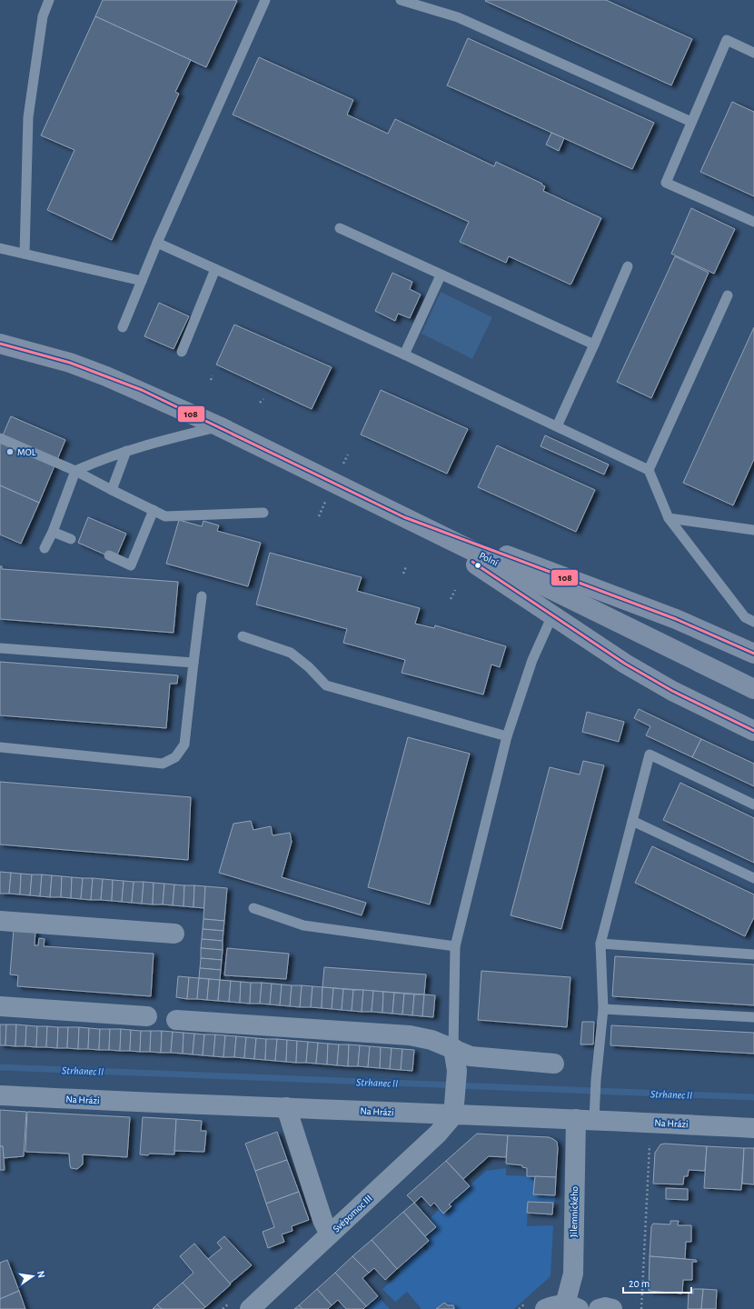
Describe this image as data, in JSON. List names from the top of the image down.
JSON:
{
  "streets": {
    "main road": ["Polní"],
    "street": ["Na Hrázi", "Jilemnického", "Svépomoc III"]
  },
  "crossings": [
    ["Na Hrázi", "Jilemnického"],
    ["Na Hrázi", "Svépomoc III"]
  ],
  "water": ["Strhanec II"],
  "places": ["MOL"],
  "lines": ["transit line 108"],
  "scale_bar": "20 m",
  "north": "right"
}
